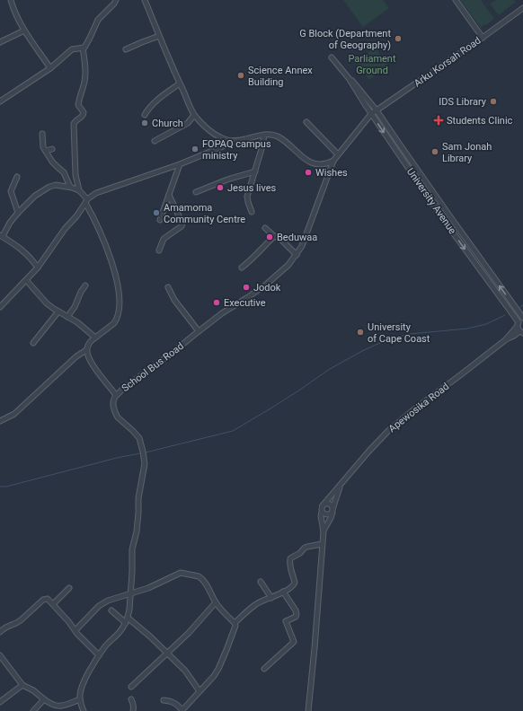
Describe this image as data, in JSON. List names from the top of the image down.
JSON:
{
  "streets": {
    "street": [
      "Arku Korsah Road",
      "University Avenue",
      "School Bus Road",
      "Apewosika Road"
    ]
  },
  "crossings": [
    ["Arku Korsah Road", "University Avenue"],
    ["Arku Korsah Road", "School Bus Road"]
  ],
  "parks": ["Parliament Ground"],
  "places": {
    "other": [
      "G Block (Department of Geography)",
      "Science Annex Building",
      "IDS Library",
      "Church",
      "FOPAQ campus ministry",
      "Sam Jonah Library",
      "Wishes",
      "Jesus lives",
      "Amamoma Community Centre",
      "Beduwaa",
      "Jodok",
      "Executive",
      "University of Cape Coast"
    ],
    "health": ["Students Clinic"]
  }
}
